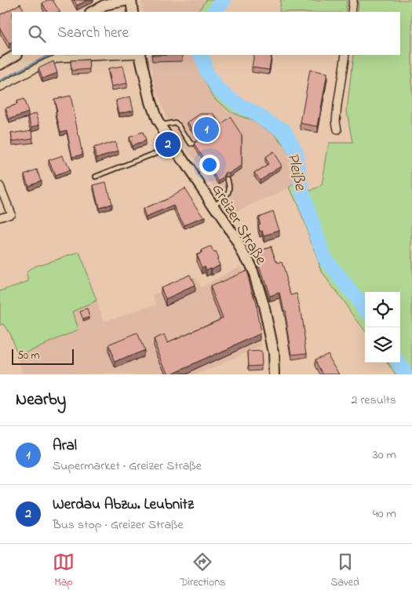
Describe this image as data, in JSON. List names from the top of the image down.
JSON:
{
  "streets": {
    "street": ["Greizer Straße"]
  },
  "water": ["Pleiße"],
  "scale_bar": "50 m",
  "page": {
    "search": "Search here",
    "pins": ["1", "2"],
    "scale": "50 m",
    "heading": ["Nearby", "2 results"],
    "list": [
      {
        "mark": "1",
        "name": "Aral",
        "note": "Supermarket · Greizer Straße",
        "value": "30 m"
      },
      {
        "mark": "2",
        "name": "Werdau Abzw. Leubnitz",
        "note": "Bus stop · Greizer Straße",
        "value": "40 m"
      }
    ],
    "nav": ["Map", "Directions", "Saved"]
  }
}
